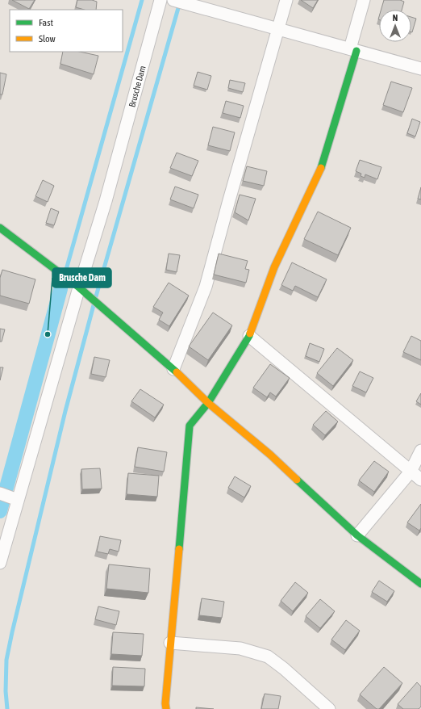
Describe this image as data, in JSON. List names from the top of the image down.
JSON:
{
  "streets": {
    "street": ["Brusche Dam"]
  },
  "places": ["Brusche Dam"],
  "legend": ["Fast", "Slow"],
  "north": "top"
}
